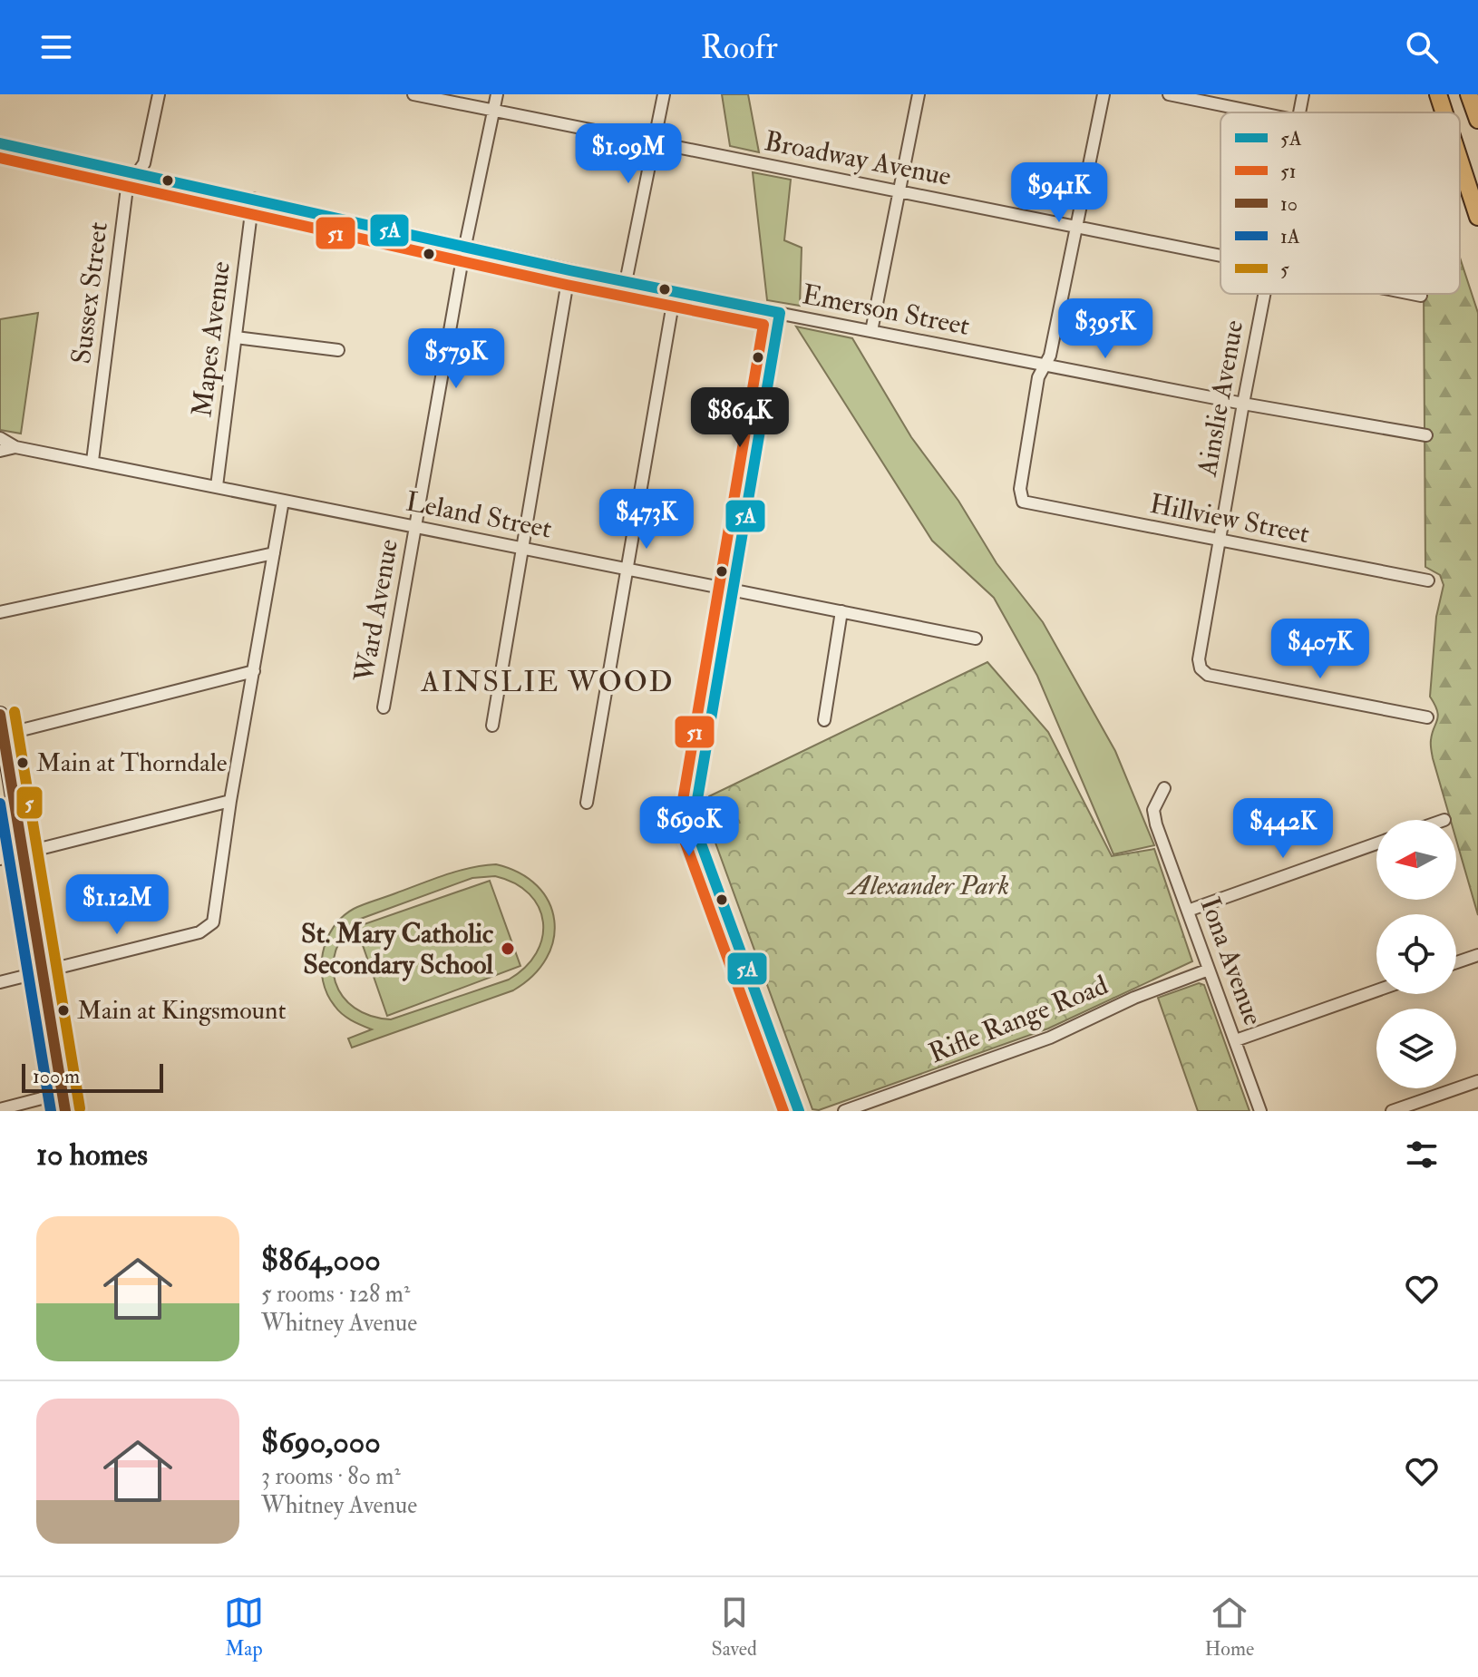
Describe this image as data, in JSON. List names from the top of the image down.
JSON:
{
  "streets": {
    "street": [
      "Broadway Avenue",
      "Sussex Street",
      "Emerson Street",
      "Mapes Avenue",
      "Ainslie Avenue",
      "Leland Street",
      "Hillview Street",
      "Ward Avenue",
      "Iona Avenue",
      "Rifle Range Road"
    ]
  },
  "crossings": [
    ["Broadway Avenue", "Ward Avenue"],
    ["Sussex Street", "Emerson Street"],
    ["Sussex Street", "Leland Street"],
    ["Emerson Street", "Mapes Avenue"],
    ["Emerson Street", "Ainslie Avenue"],
    ["Emerson Street", "Hillview Street"],
    ["Emerson Street", "Ward Avenue"],
    ["Mapes Avenue", "Leland Street"],
    ["Ainslie Avenue", "Hillview Street"],
    ["Leland Street", "Ward Avenue"],
    ["Iona Avenue", "Rifle Range Road"]
  ],
  "districts": ["AINSLIE WOOD"],
  "parks": ["Alexander Park"],
  "places": ["Main at Thorndale", "St. Mary Catholic Secondary School", "Main at Kingsmount"],
  "lines": [
    "transit line 5A",
    "transit line 51",
    "transit line 5",
    "transit line 10",
    "transit line 1A"
  ],
  "legend": [
    "5A",
    "51",
    "10",
    "1A",
    "5"
  ],
  "scale_bar": "100 m",
  "north": "left",
  "page": {
    "header": "Roofr",
    "price": [
      "$1.09M",
      "$941K",
      "$395K",
      "$579K",
      "$864K",
      "$473K",
      "$407K",
      "$690K",
      "$442K",
      "$1.12M"
    ],
    "scale": "100 m",
    "heading": "10 homes",
    "list": [
      {
        "name": "$864,000",
        "note": "5 rooms · 128 m² · Whitney Avenue"
      },
      {
        "name": "$690,000",
        "note": "3 rooms · 80 m² · Whitney Avenue"
      }
    ],
    "tabs": ["Map", "Saved", "Home"]
  }
}
